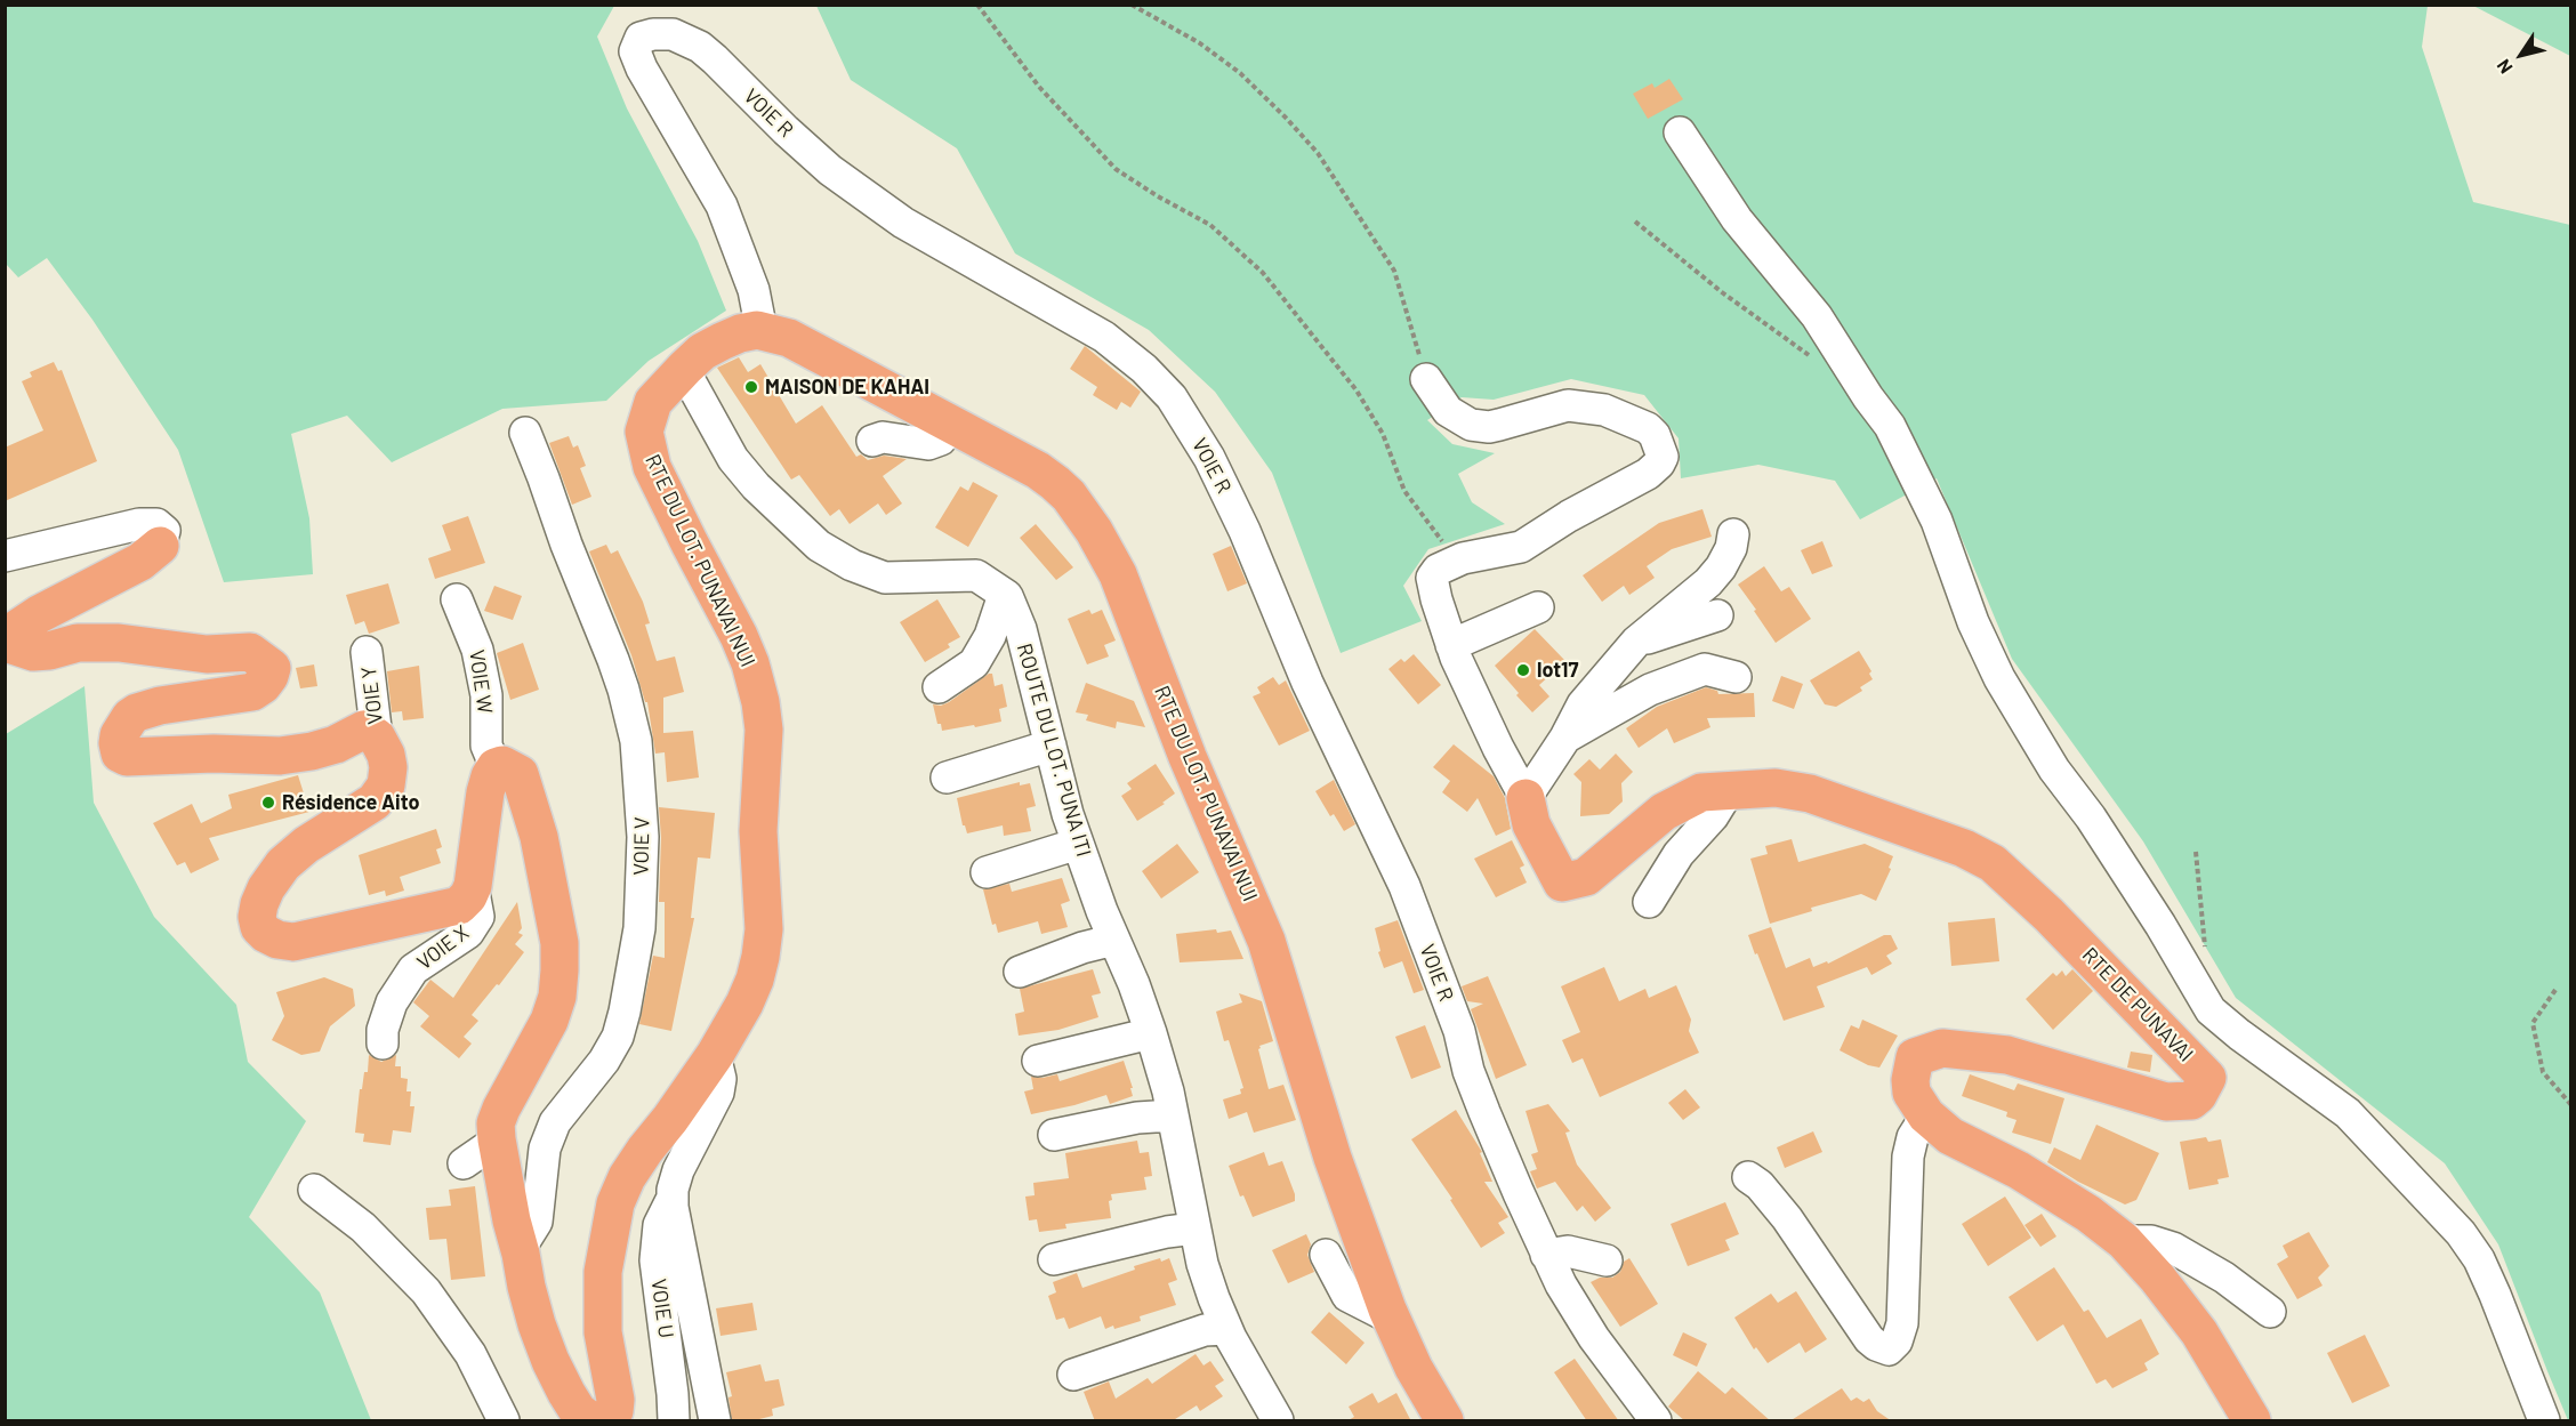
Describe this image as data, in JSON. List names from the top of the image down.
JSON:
{
  "streets": {
    "main road": ["RTE DU LOT. PUNAVAI NUI", "RTE DE PUNAVAI"],
    "street": [
      "VOIE R",
      "VOIE W",
      "VOIE Y",
      "ROUTE DU LOT. PUNA ITI",
      "VOIE V",
      "VOIE X",
      "VOIE U"
    ]
  },
  "crossings": [
    ["VOIE R", "RTE DU LOT. PUNAVAI NUI"]
  ],
  "places": ["MAISON DE KAHAI", "lot17", "Résidence Aito"],
  "north": "bottom left"
}
